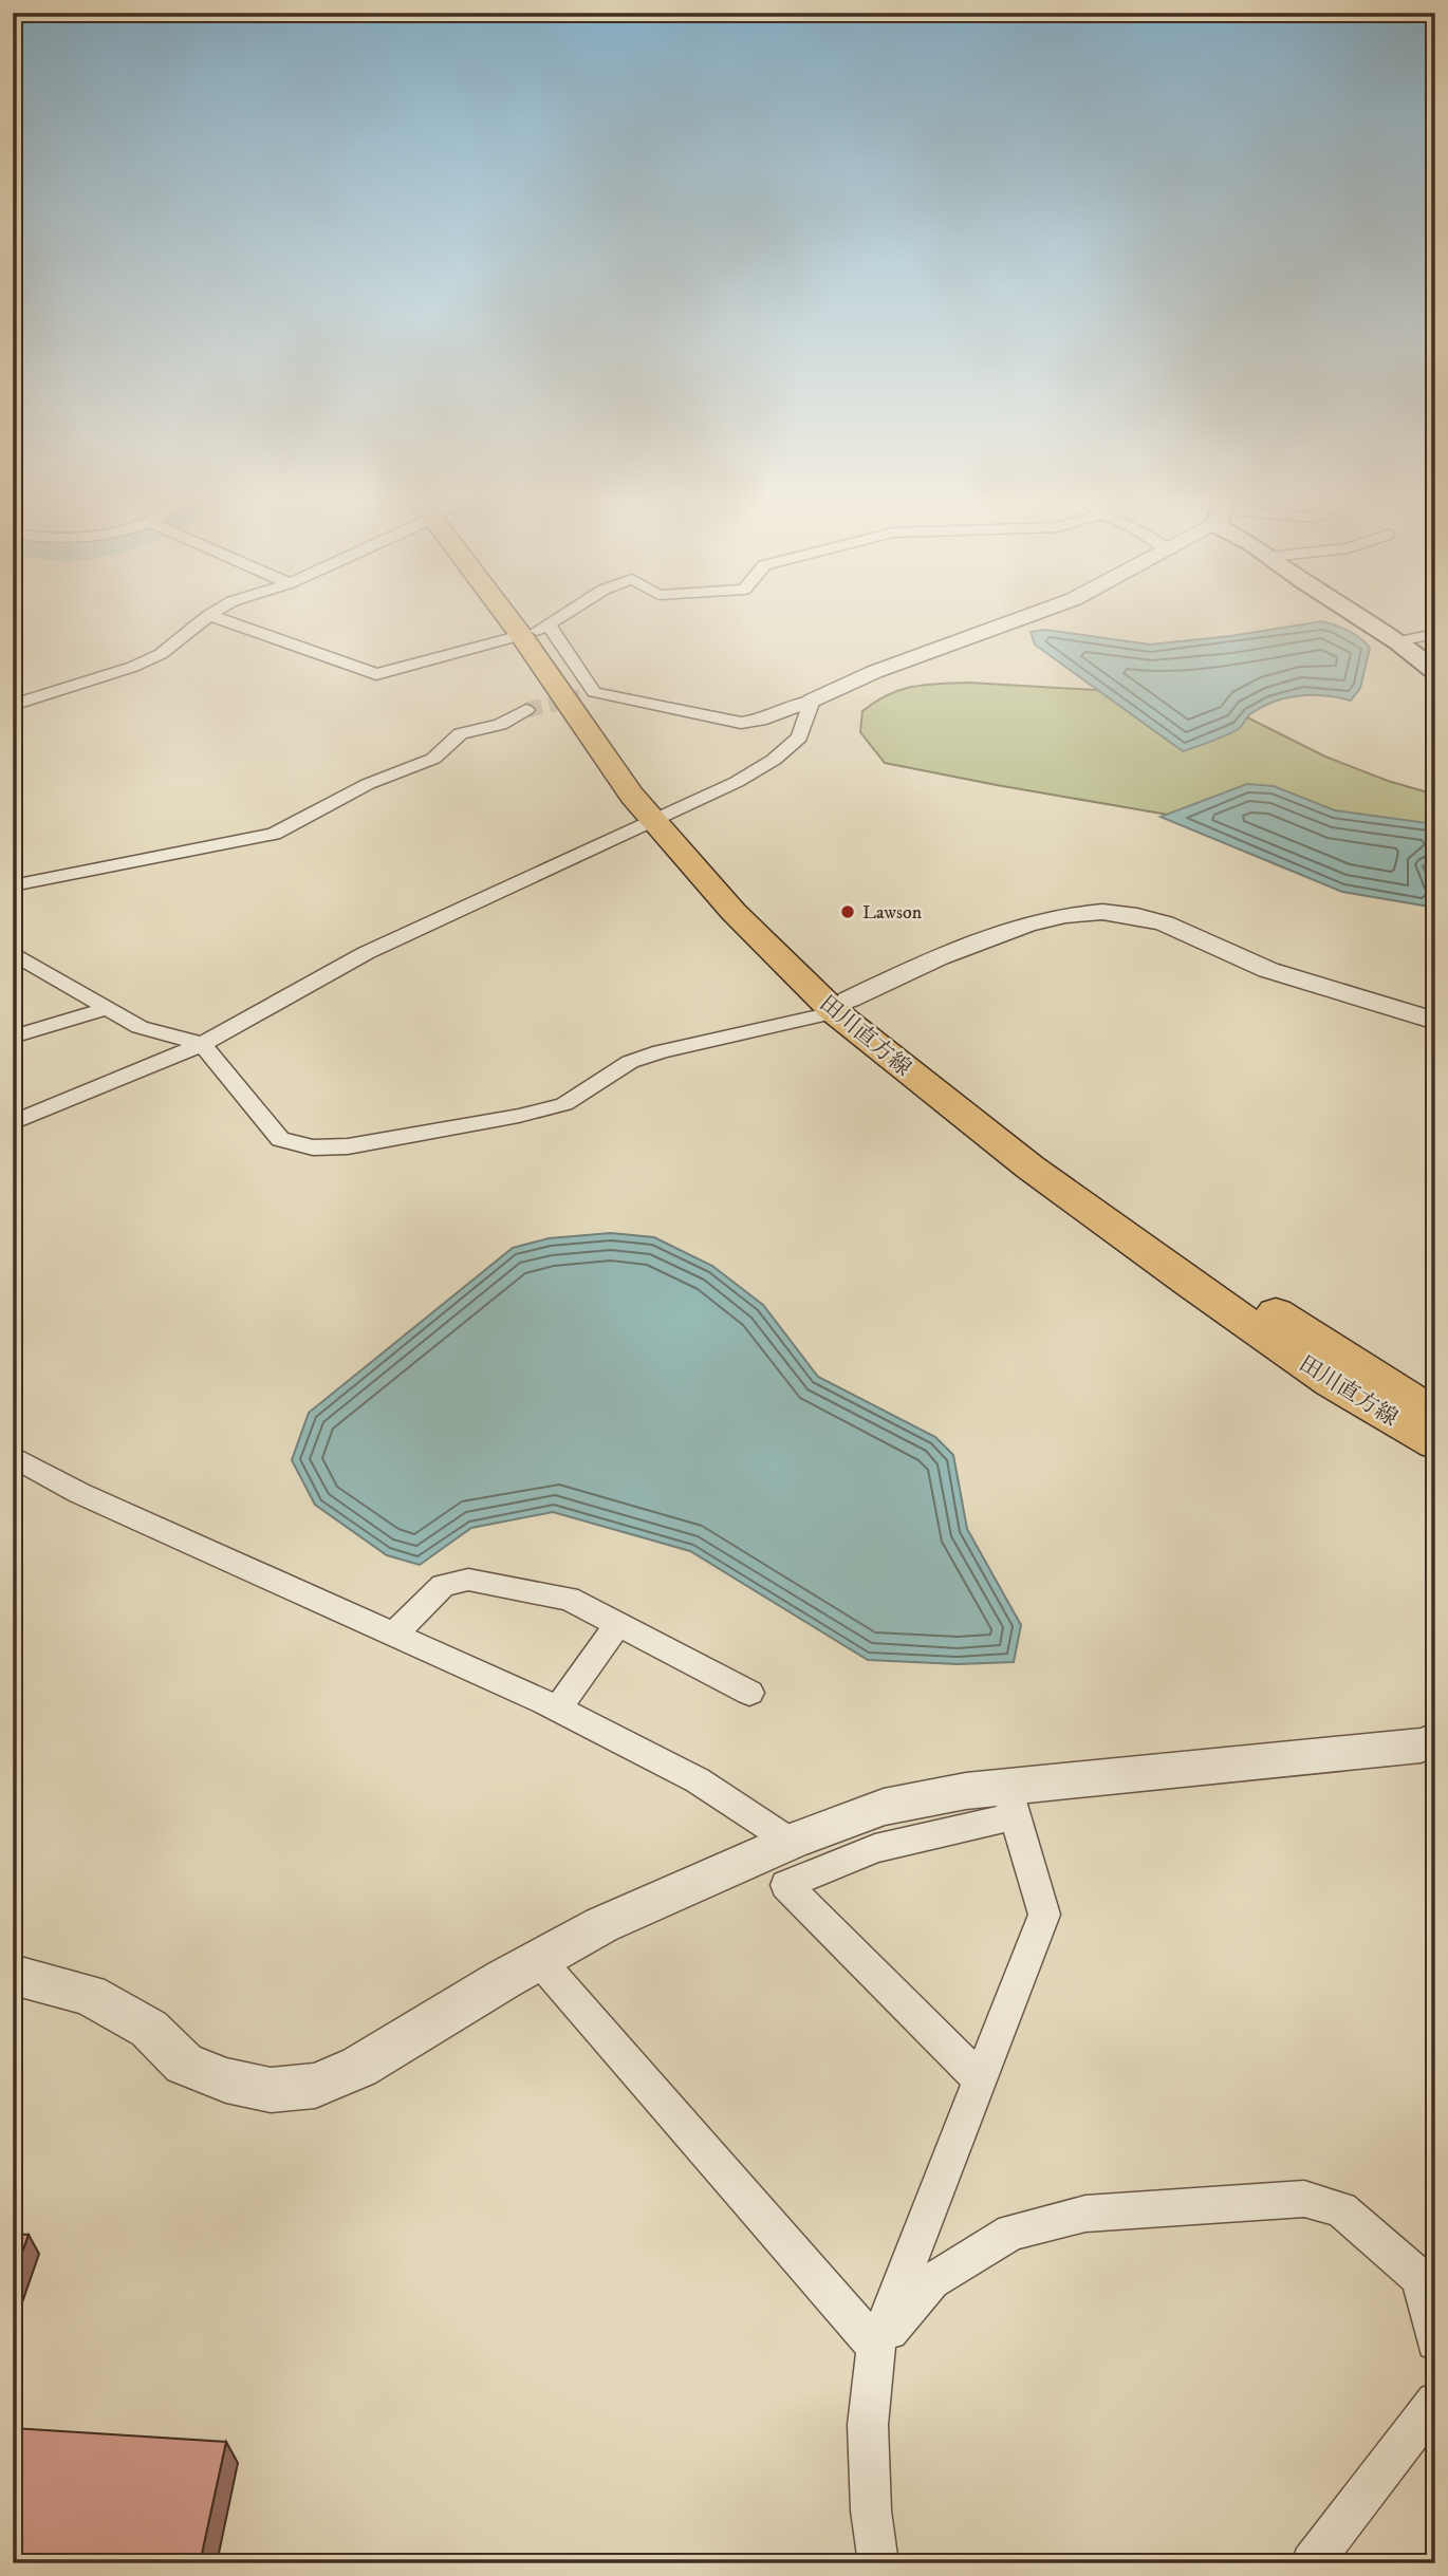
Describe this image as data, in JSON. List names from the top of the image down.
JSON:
{
  "streets": {
    "main road": ["田川直方線"]
  },
  "places": ["Lawson"]
}
